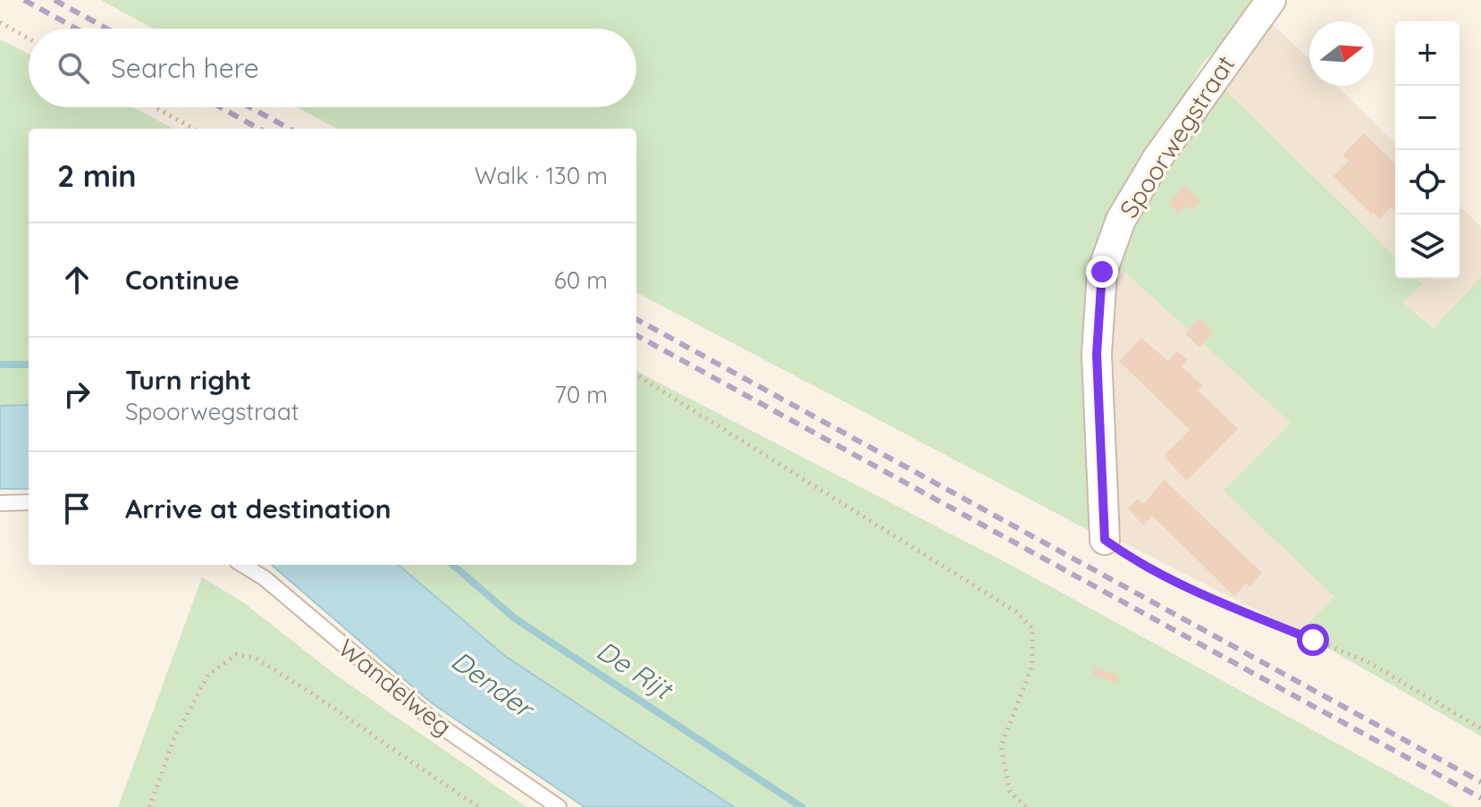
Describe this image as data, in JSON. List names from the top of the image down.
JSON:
{
  "streets": {
    "street": ["Spoorwegstraat"],
    "lane": ["Wandelweg"]
  },
  "water": ["De Rijt", "Dender"],
  "north": "right",
  "page": {
    "map_buttons": ["+", "−"],
    "search": "Search here",
    "heading": ["2 min", "Walk · 130 m"],
    "list": [
      ["Continue", "60 m"],
      ["Turn right", "Spoorwegstraat", "70 m"],
      "Arrive at destination"
    ]
  }
}
